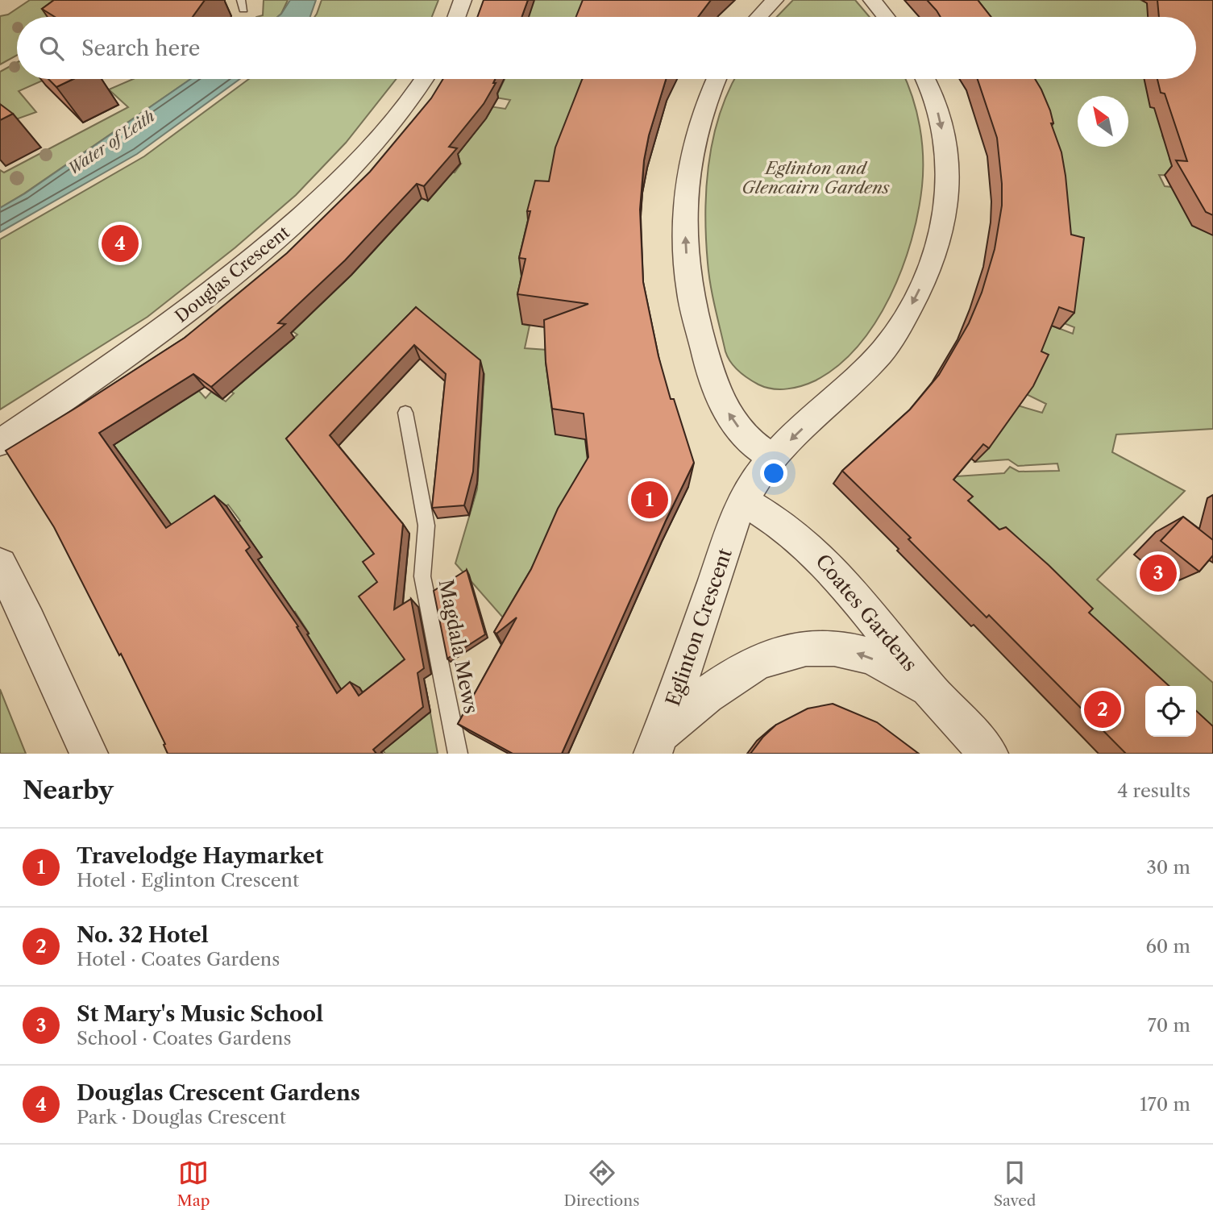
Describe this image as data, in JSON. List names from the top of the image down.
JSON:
{
  "streets": {
    "street": ["Douglas Crescent", "Coates Gardens", "Eglinton Crescent"],
    "lane": ["Magdala Mews"]
  },
  "crossings": [
    ["Coates Gardens", "Eglinton Crescent"]
  ],
  "one_way": ["Coates Gardens", "Eglinton Crescent"],
  "water": ["Water of Leith"],
  "parks": ["Eglinton and Glencairn Gardens"],
  "north": "top left",
  "page": {
    "search": "Search here",
    "pins": [
      "4",
      "1",
      "3",
      "2"
    ],
    "heading": ["Nearby", "4 results"],
    "list": [
      {
        "mark": "1",
        "name": "Travelodge Haymarket",
        "note": "Hotel · Eglinton Crescent",
        "value": "30 m"
      },
      {
        "mark": "2",
        "name": "No. 32 Hotel",
        "note": "Hotel · Coates Gardens",
        "value": "60 m"
      },
      {
        "mark": "3",
        "name": "St Mary's Music School",
        "note": "School · Coates Gardens",
        "value": "70 m"
      },
      {
        "mark": "4",
        "name": "Douglas Crescent Gardens",
        "note": "Park · Douglas Crescent",
        "value": "170 m"
      }
    ],
    "nav": ["Map", "Directions", "Saved"]
  }
}
